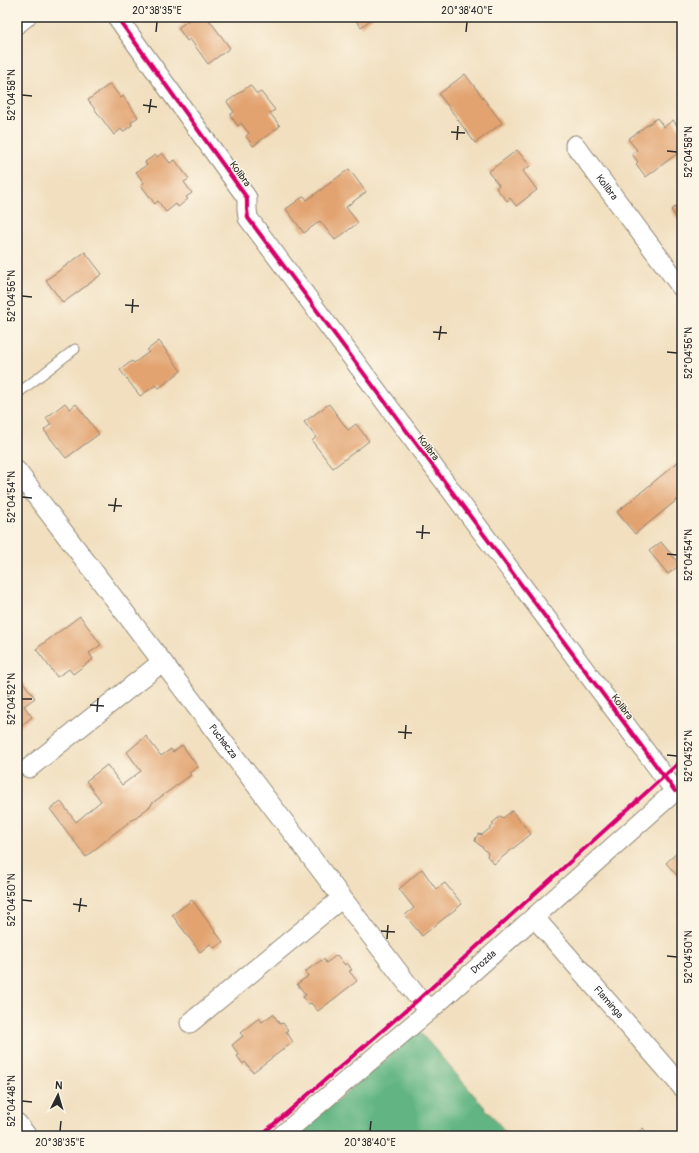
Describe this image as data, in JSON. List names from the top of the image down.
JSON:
{
  "streets": {
    "street": [
      "Kolibra",
      "Puchacza",
      "Drozda",
      "Flaminga"
    ]
  },
  "crossings": [
    ["Kolibra", "Drozda"],
    ["Puchacza", "Drozda"],
    ["Drozda", "Flaminga"]
  ],
  "north": "top",
  "coordinates": [
    "20°38'35\"E",
    "20°38'40\"E",
    "52°04'58\"N",
    "52°04'56\"N",
    "52°04'54\"N",
    "52°04'52\"N",
    "52°04'50\"N",
    "52°04'48\"N"
  ]
}
